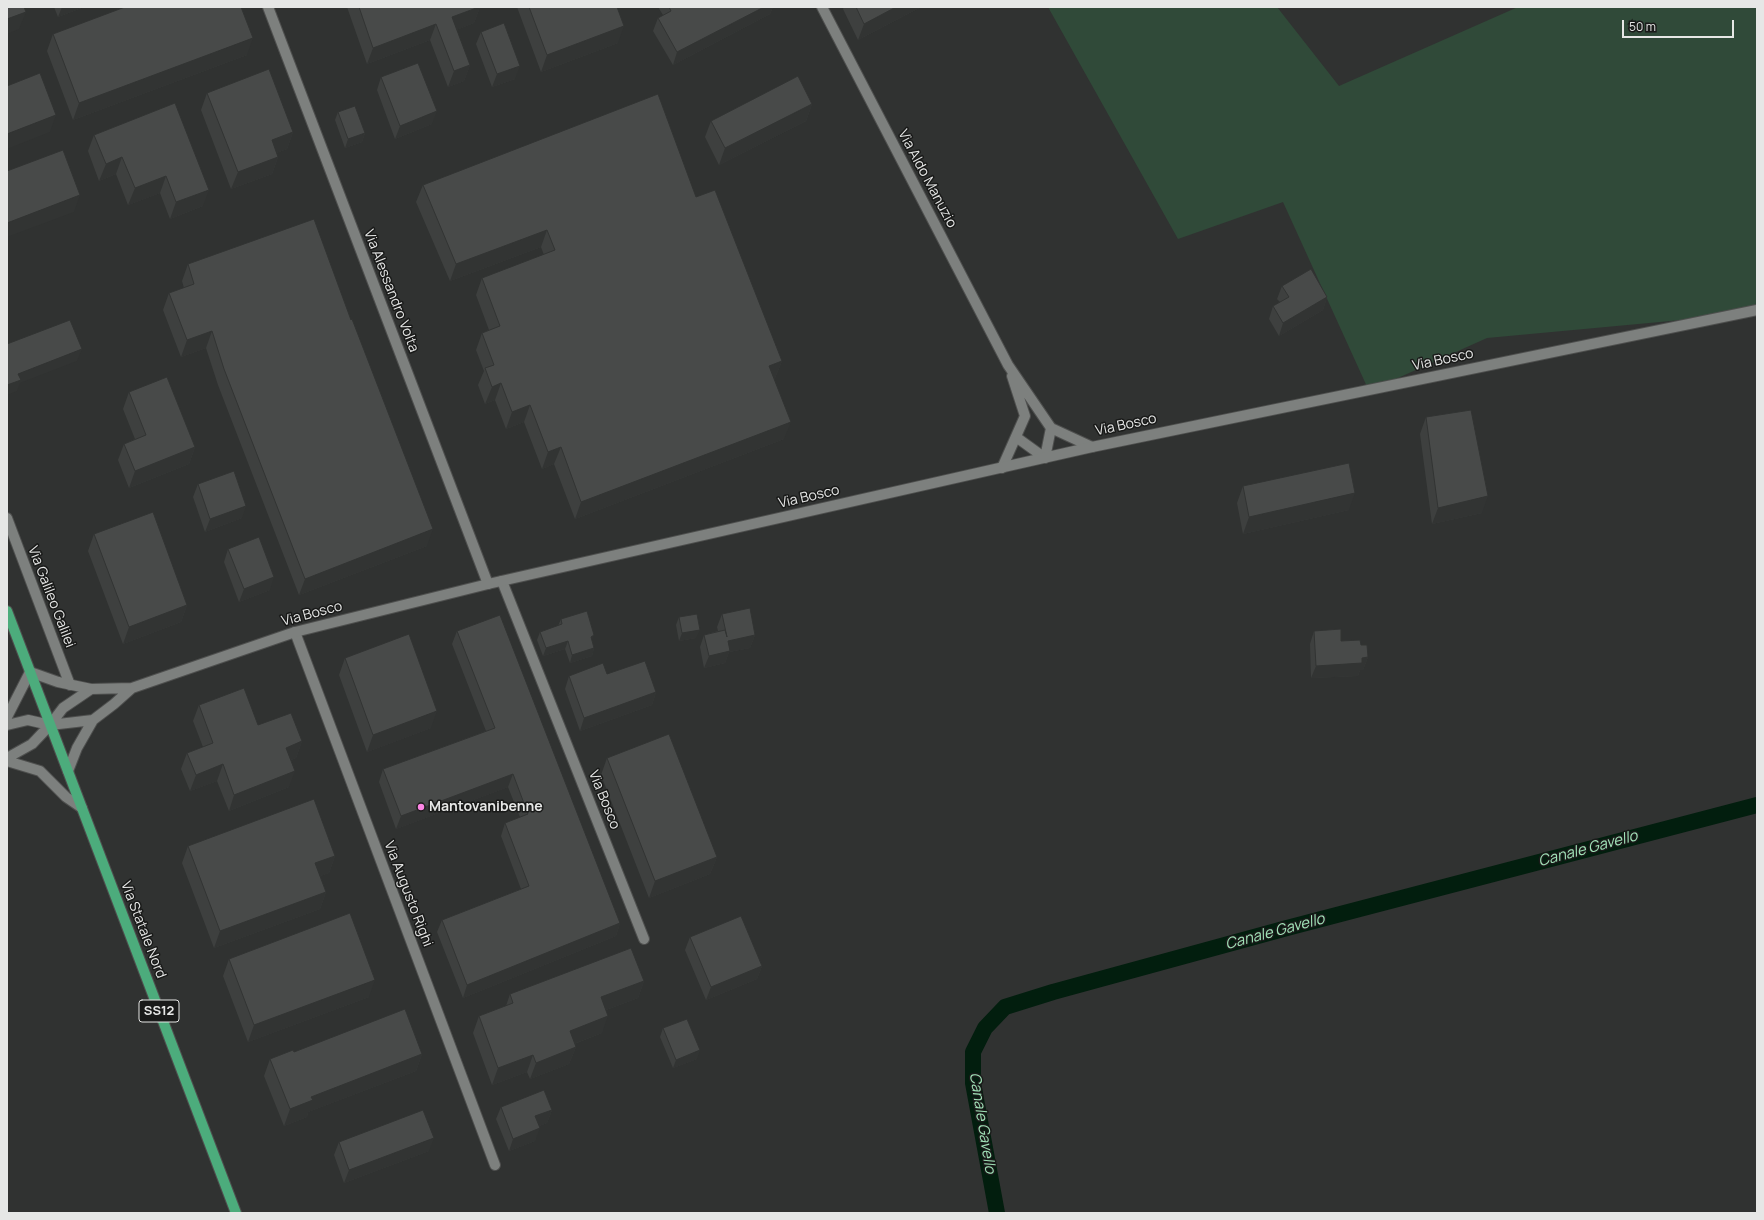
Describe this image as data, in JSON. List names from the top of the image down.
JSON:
{
  "streets": {
    "main road": ["Via Statale Nord", "SS12"],
    "street": [
      "Via Aldo Manuzio",
      "Via Alessandro Volta",
      "Via Bosco",
      "Via Galileo Galilei",
      "Via Augusto Righi"
    ]
  },
  "crossings": [
    ["Via Aldo Manuzio", "Via Bosco"],
    ["Via Alessandro Volta", "Via Bosco"],
    ["Via Bosco", "Via Galileo Galilei"],
    ["Via Bosco", "Via Augusto Righi"],
    ["Via Bosco", "Via Statale Nord"],
    ["Via Bosco", "SS12"],
    ["Via Statale Nord", "SS12"]
  ],
  "water": ["Canale Gavello"],
  "places": ["Mantovanibenne"],
  "scale_bar": "50 m"
}
